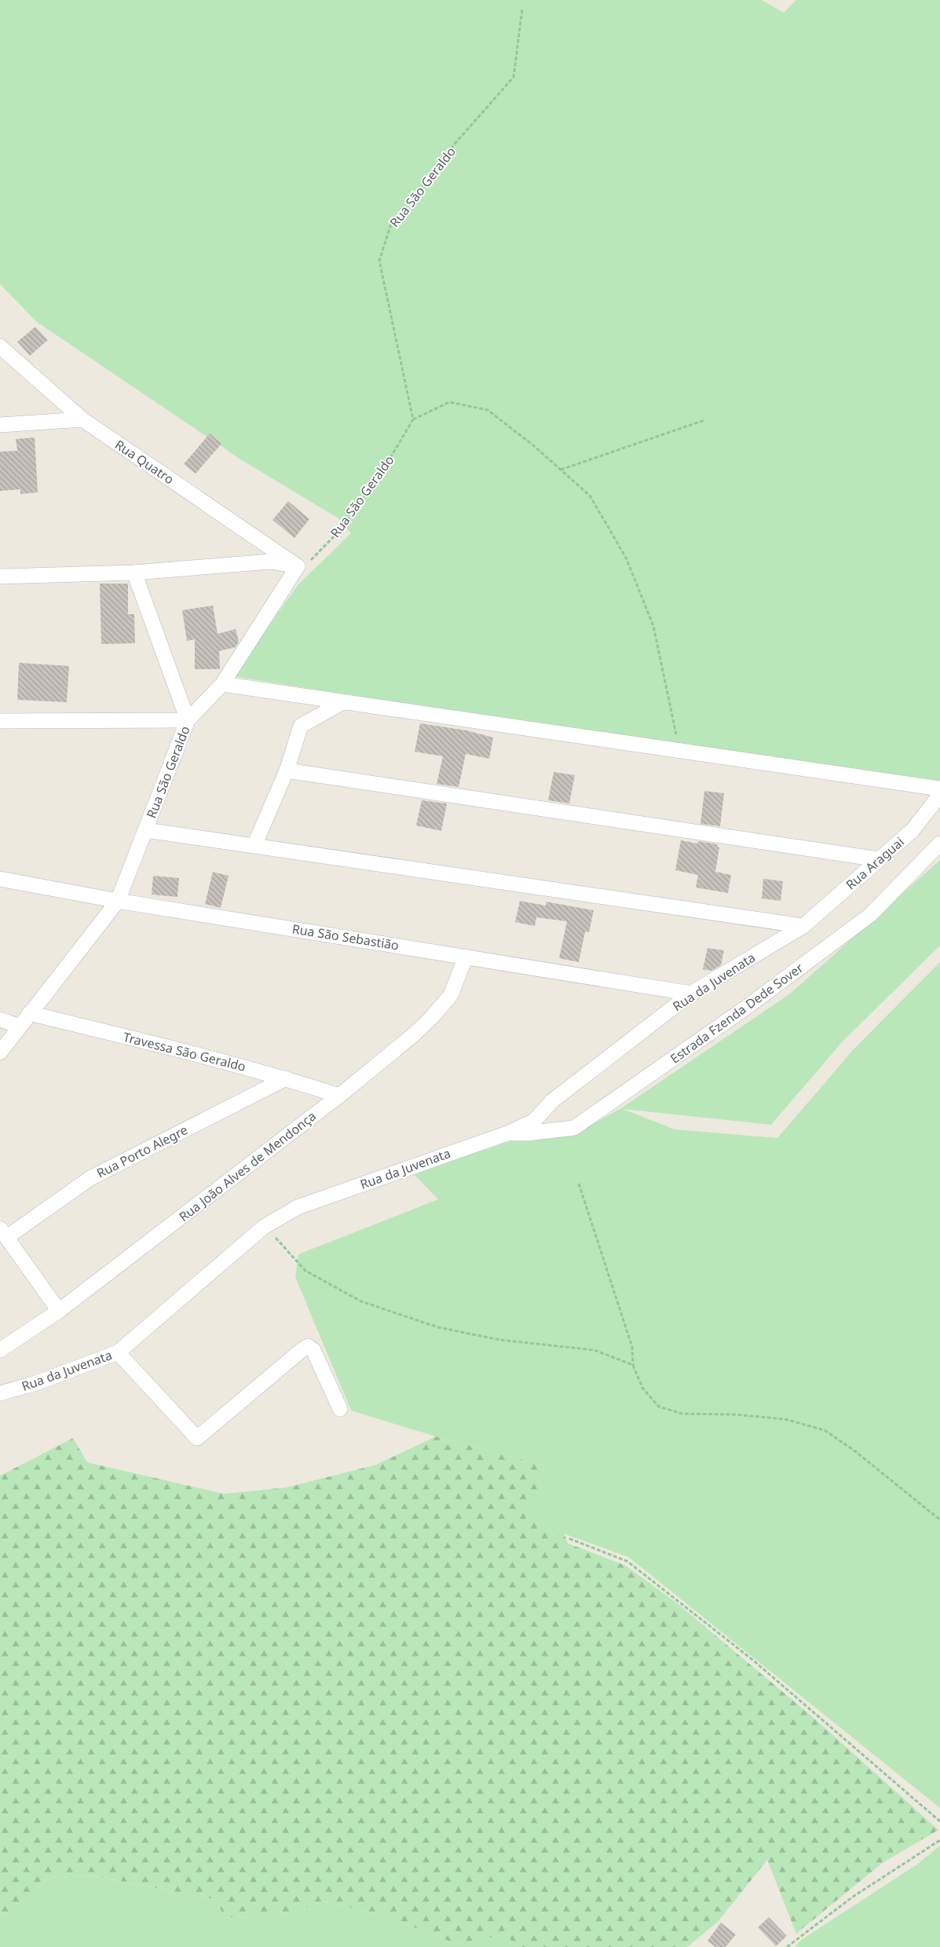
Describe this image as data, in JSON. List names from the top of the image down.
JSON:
{
  "streets": {
    "street": [
      "Rua São Geraldo",
      "Rua Quatro",
      "Rua Araguai",
      "Rua São Sebastião",
      "Rua da Juvenata",
      "Estrada Fzenda Dede Sover",
      "Travessa São Geraldo",
      "Rua Porto Alegre",
      "Rua João Alves de Mendonça"
    ]
  },
  "crossings": [
    ["Rua São Geraldo", "Rua Quatro"],
    ["Rua São Geraldo", "Rua São Sebastião"],
    ["Rua São Geraldo", "Travessa São Geraldo"],
    ["Rua Araguai", "Rua da Juvenata"],
    ["Rua São Sebastião", "Rua da Juvenata"],
    ["Rua São Sebastião", "Rua João Alves de Mendonça"],
    ["Rua da Juvenata", "Estrada Fzenda Dede Sover"],
    ["Travessa São Geraldo", "Rua Porto Alegre"],
    ["Travessa São Geraldo", "Rua João Alves de Mendonça"]
  ]
}
